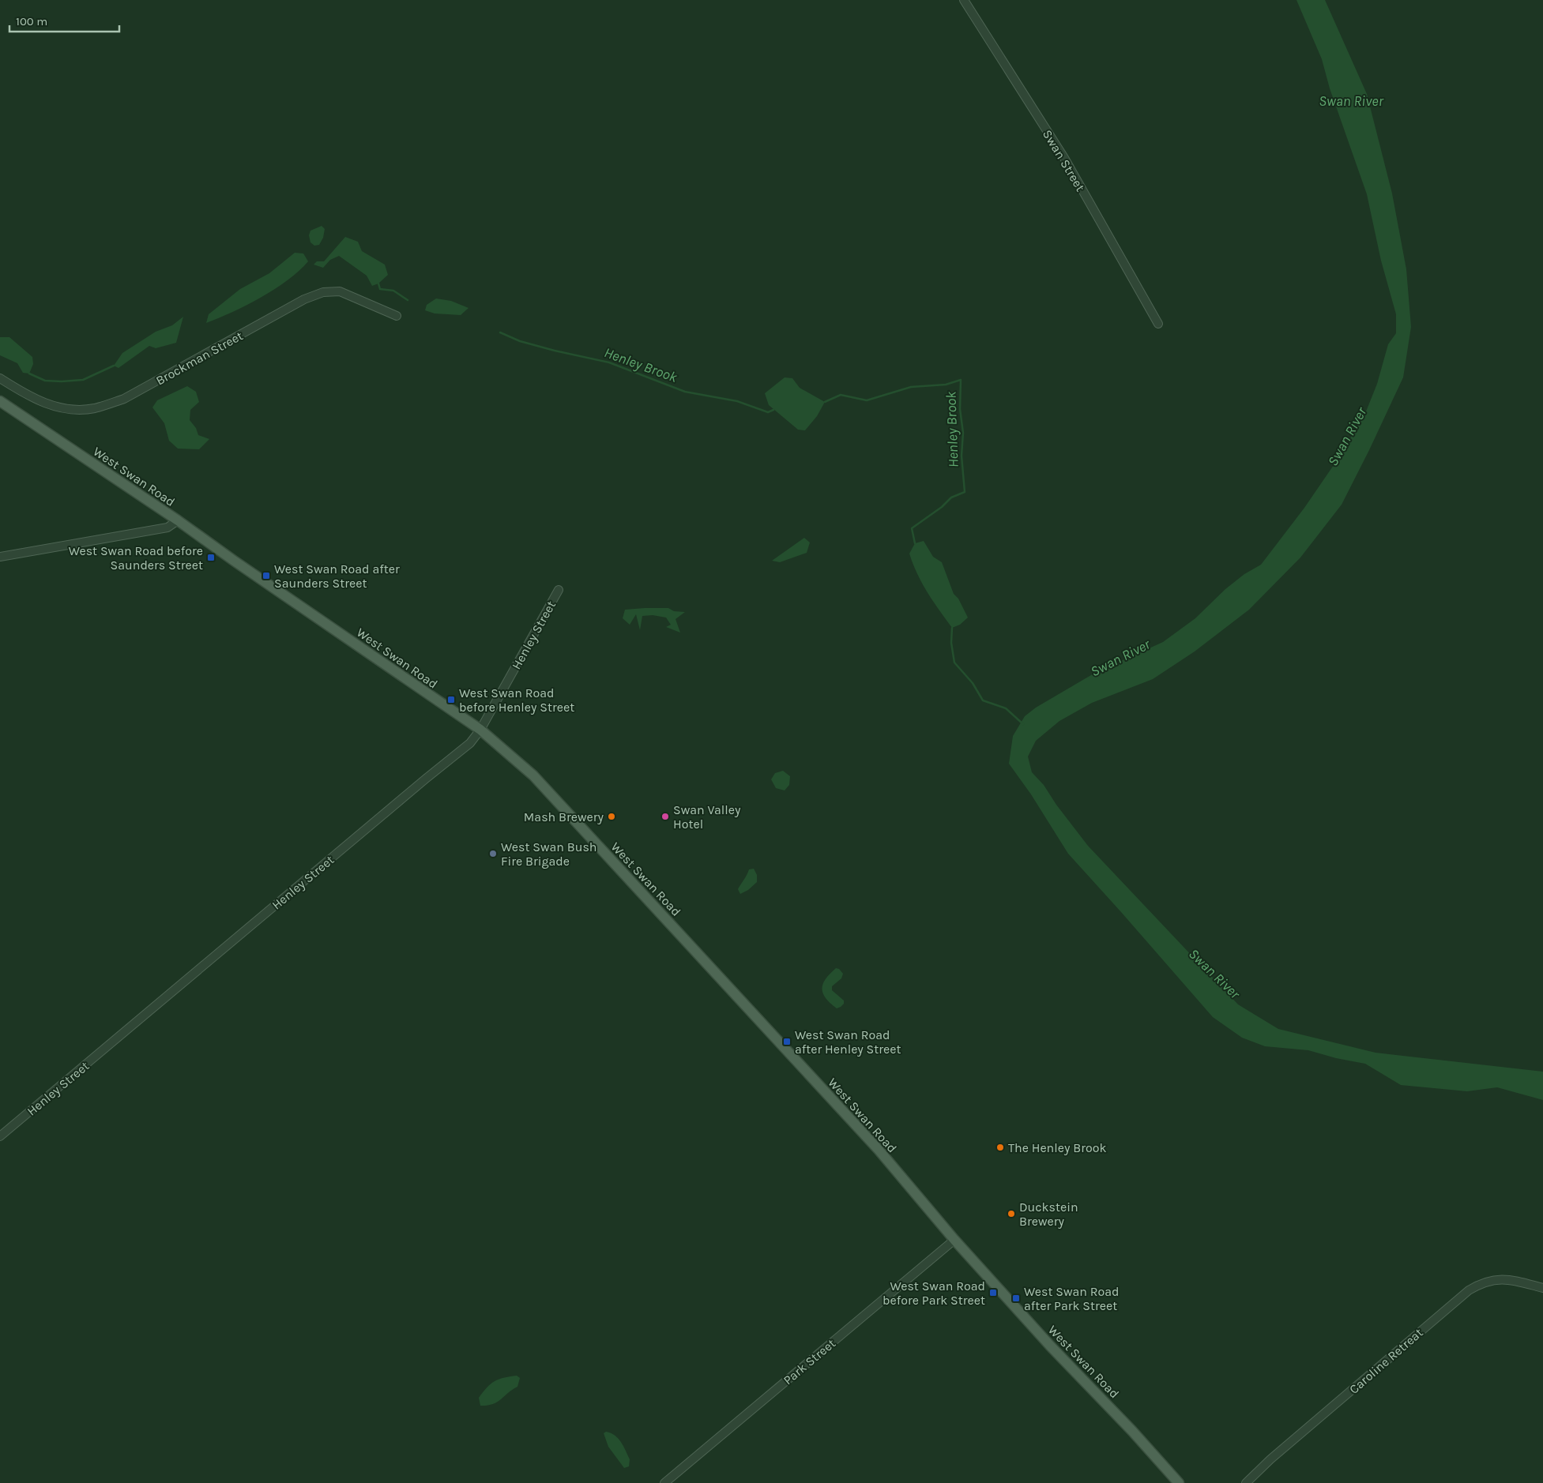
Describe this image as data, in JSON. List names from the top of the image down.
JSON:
{
  "streets": {
    "main road": ["West Swan Road"],
    "street": [
      "Swan Street",
      "Brockman Street",
      "Henley Street",
      "Caroline Retreat",
      "Park Street"
    ]
  },
  "crossings": [
    ["West Swan Road", "Henley Street"],
    ["West Swan Road", "Park Street"]
  ],
  "water": ["Swan River", "Henley Brook"],
  "places": {
    "transit": [
      "West Swan Road before Saunders Street",
      "West Swan Road after Saunders Street",
      "West Swan Road before Henley Street",
      "West Swan Road after Henley Street",
      "West Swan Road before Park Street",
      "West Swan Road after Park Street"
    ],
    "other": [
      "Mash Brewery",
      "Swan Valley Hotel",
      "West Swan Bush Fire Brigade",
      "The Henley Brook",
      "Duckstein Brewery"
    ]
  },
  "scale_bar": "100 m"
}
